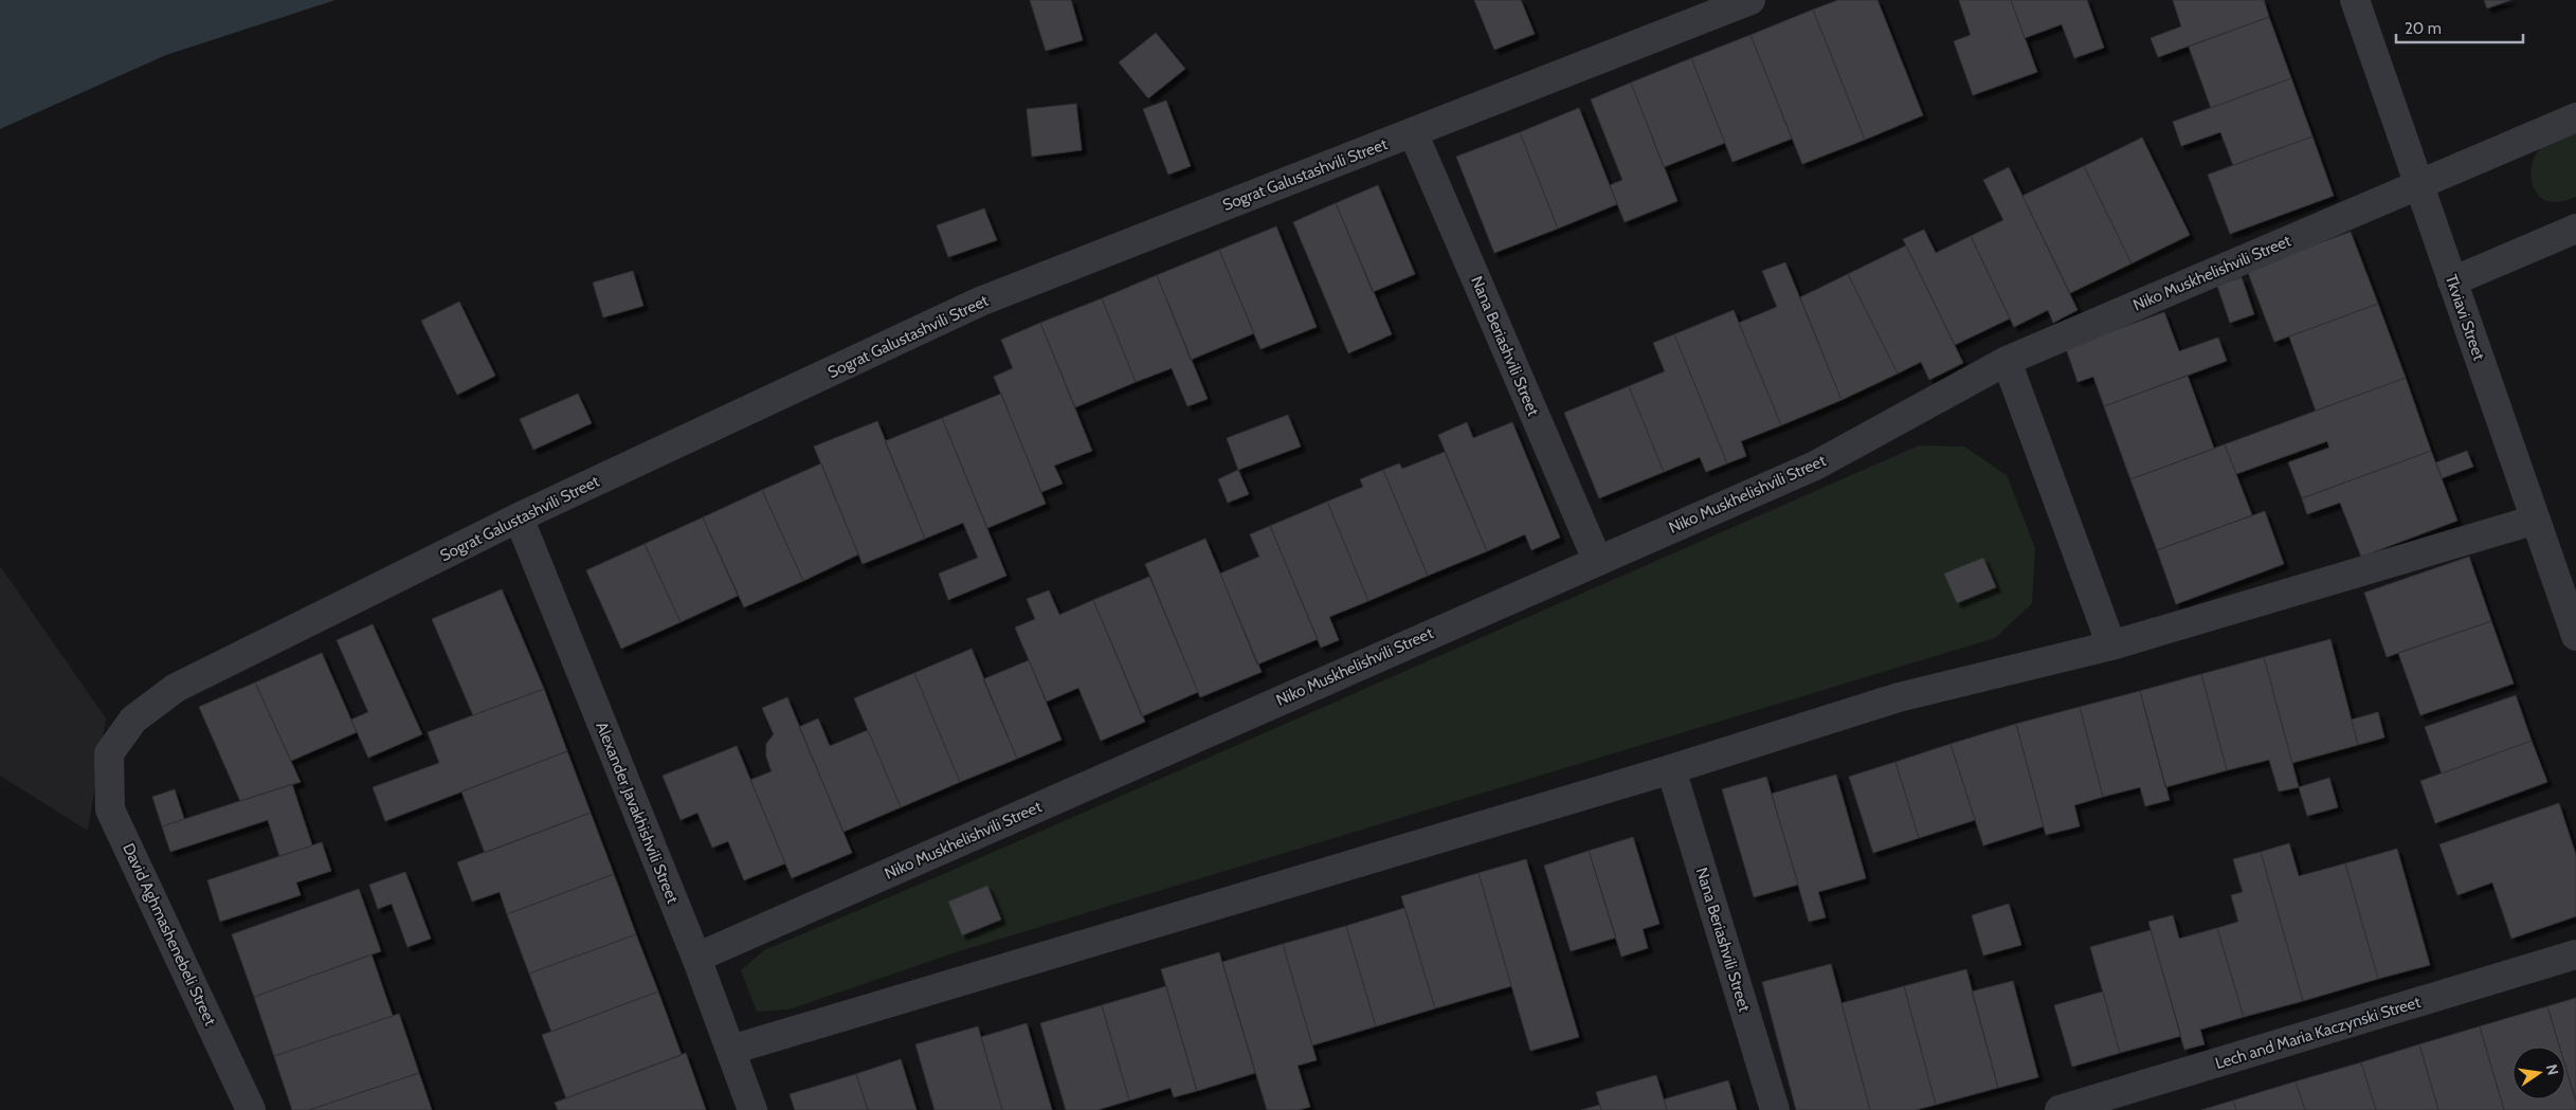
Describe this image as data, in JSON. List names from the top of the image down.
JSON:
{
  "streets": {
    "street": [
      "Sograt Galustashvili Street",
      "Niko Muskhelishvili Street",
      "Tkviavi Street",
      "Nana Beriashvili Street",
      "Alexander Javakhishvili Street",
      "David Aghmashenebeli Street",
      "Lech and Maria Kaczynski Street"
    ]
  },
  "crossings": [
    ["Sograt Galustashvili Street", "Nana Beriashvili Street"],
    ["Sograt Galustashvili Street", "Alexander Javakhishvili Street"],
    ["Sograt Galustashvili Street", "David Aghmashenebeli Street"],
    ["Niko Muskhelishvili Street", "Tkviavi Street"],
    ["Niko Muskhelishvili Street", "Nana Beriashvili Street"],
    ["Niko Muskhelishvili Street", "Alexander Javakhishvili Street"]
  ],
  "scale_bar": "20 m",
  "north": "right"
}
